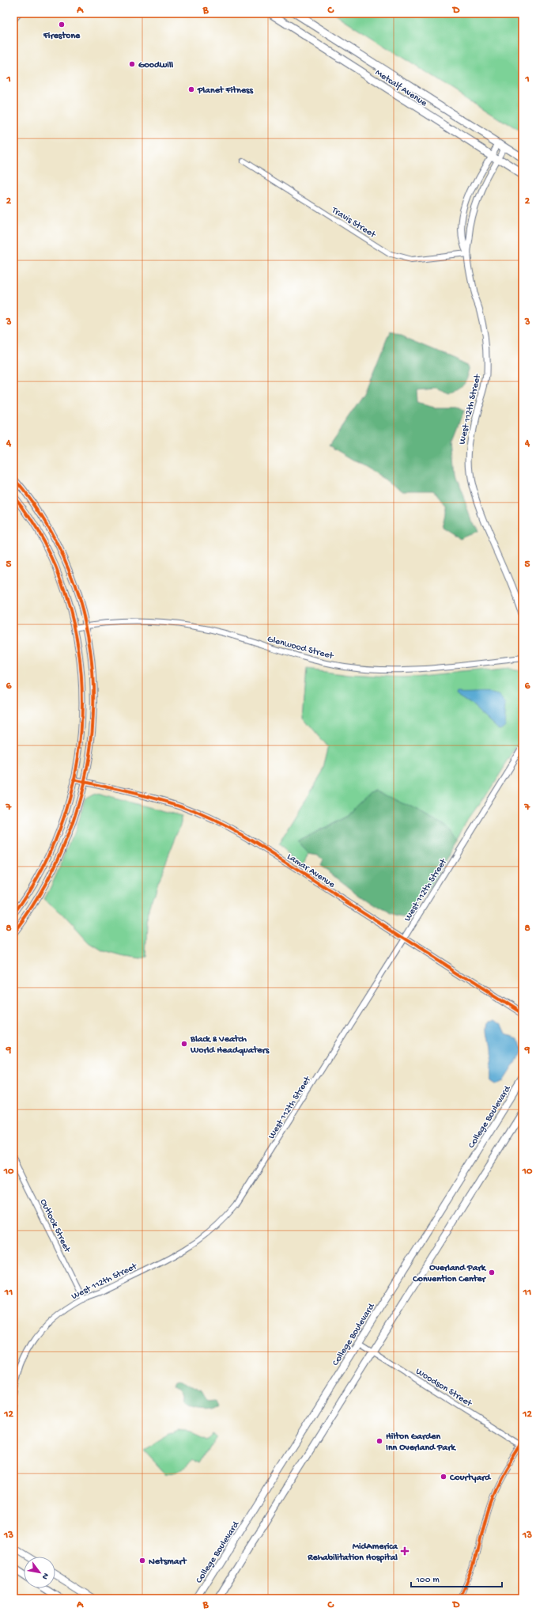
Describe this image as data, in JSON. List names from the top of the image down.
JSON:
{
  "streets": {
    "main road": ["Metcalf Avenue", "College Boulevard"],
    "street": [
      "Travis Street",
      "West 112th Street",
      "Glenwood Street",
      "Lamar Avenue",
      "Outlook Street",
      "Woodson Street"
    ]
  },
  "crossings": [
    ["Metcalf Avenue", "West 112th Street"],
    ["Travis Street", "West 112th Street"],
    ["West 112th Street", "Lamar Avenue"],
    ["West 112th Street", "Outlook Street"],
    ["College Boulevard", "Woodson Street"]
  ],
  "places": {
    "other": [
      "Firestone",
      "Goodwill",
      "Planet Fitness",
      "Black & Veatch World Headquaters",
      "Overland Park Convention Center",
      "Hilton Garden Inn Overland Park",
      "Courtyard",
      "Netsmart"
    ],
    "health": ["MidAmerica Rehabilitation Hospital"]
  },
  "scale_bar": "100 m",
  "north": "bottom right",
  "grid": {
    "columns": [
      "A",
      "B",
      "C",
      "D"
    ],
    "rows": [
      "1",
      "2",
      "3",
      "4",
      "5",
      "6",
      "7",
      "8",
      "9",
      "10",
      "11",
      "12",
      "13"
    ]
  }
}
